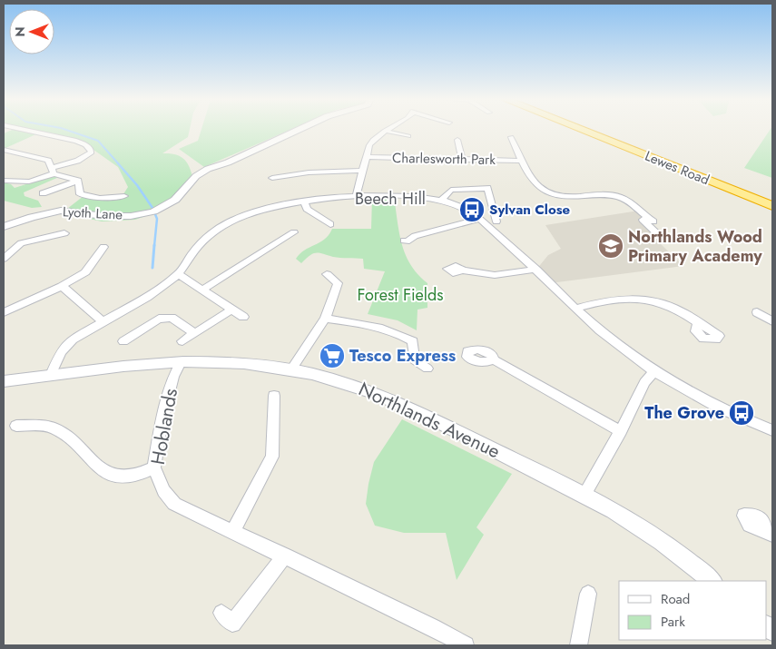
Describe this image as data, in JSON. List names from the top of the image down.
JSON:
{
  "streets": {
    "highway": ["Lewes Road"],
    "street": [
      "Charlesworth Park",
      "Beech Hill",
      "Lyoth Lane",
      "Northlands Avenue",
      "Hoblands"
    ]
  },
  "crossings": [
    ["Beech Hill", "Northlands Avenue"],
    ["Northlands Avenue", "Hoblands"]
  ],
  "parks": ["Forest Fields"],
  "places": {
    "bus stop": ["Sylvan Close", "The Grove"],
    "school or university": ["Northlands Wood Primary Academy"],
    "supermarket": ["Tesco Express"]
  },
  "legend": ["Road", "Park"],
  "north": "left"
}
